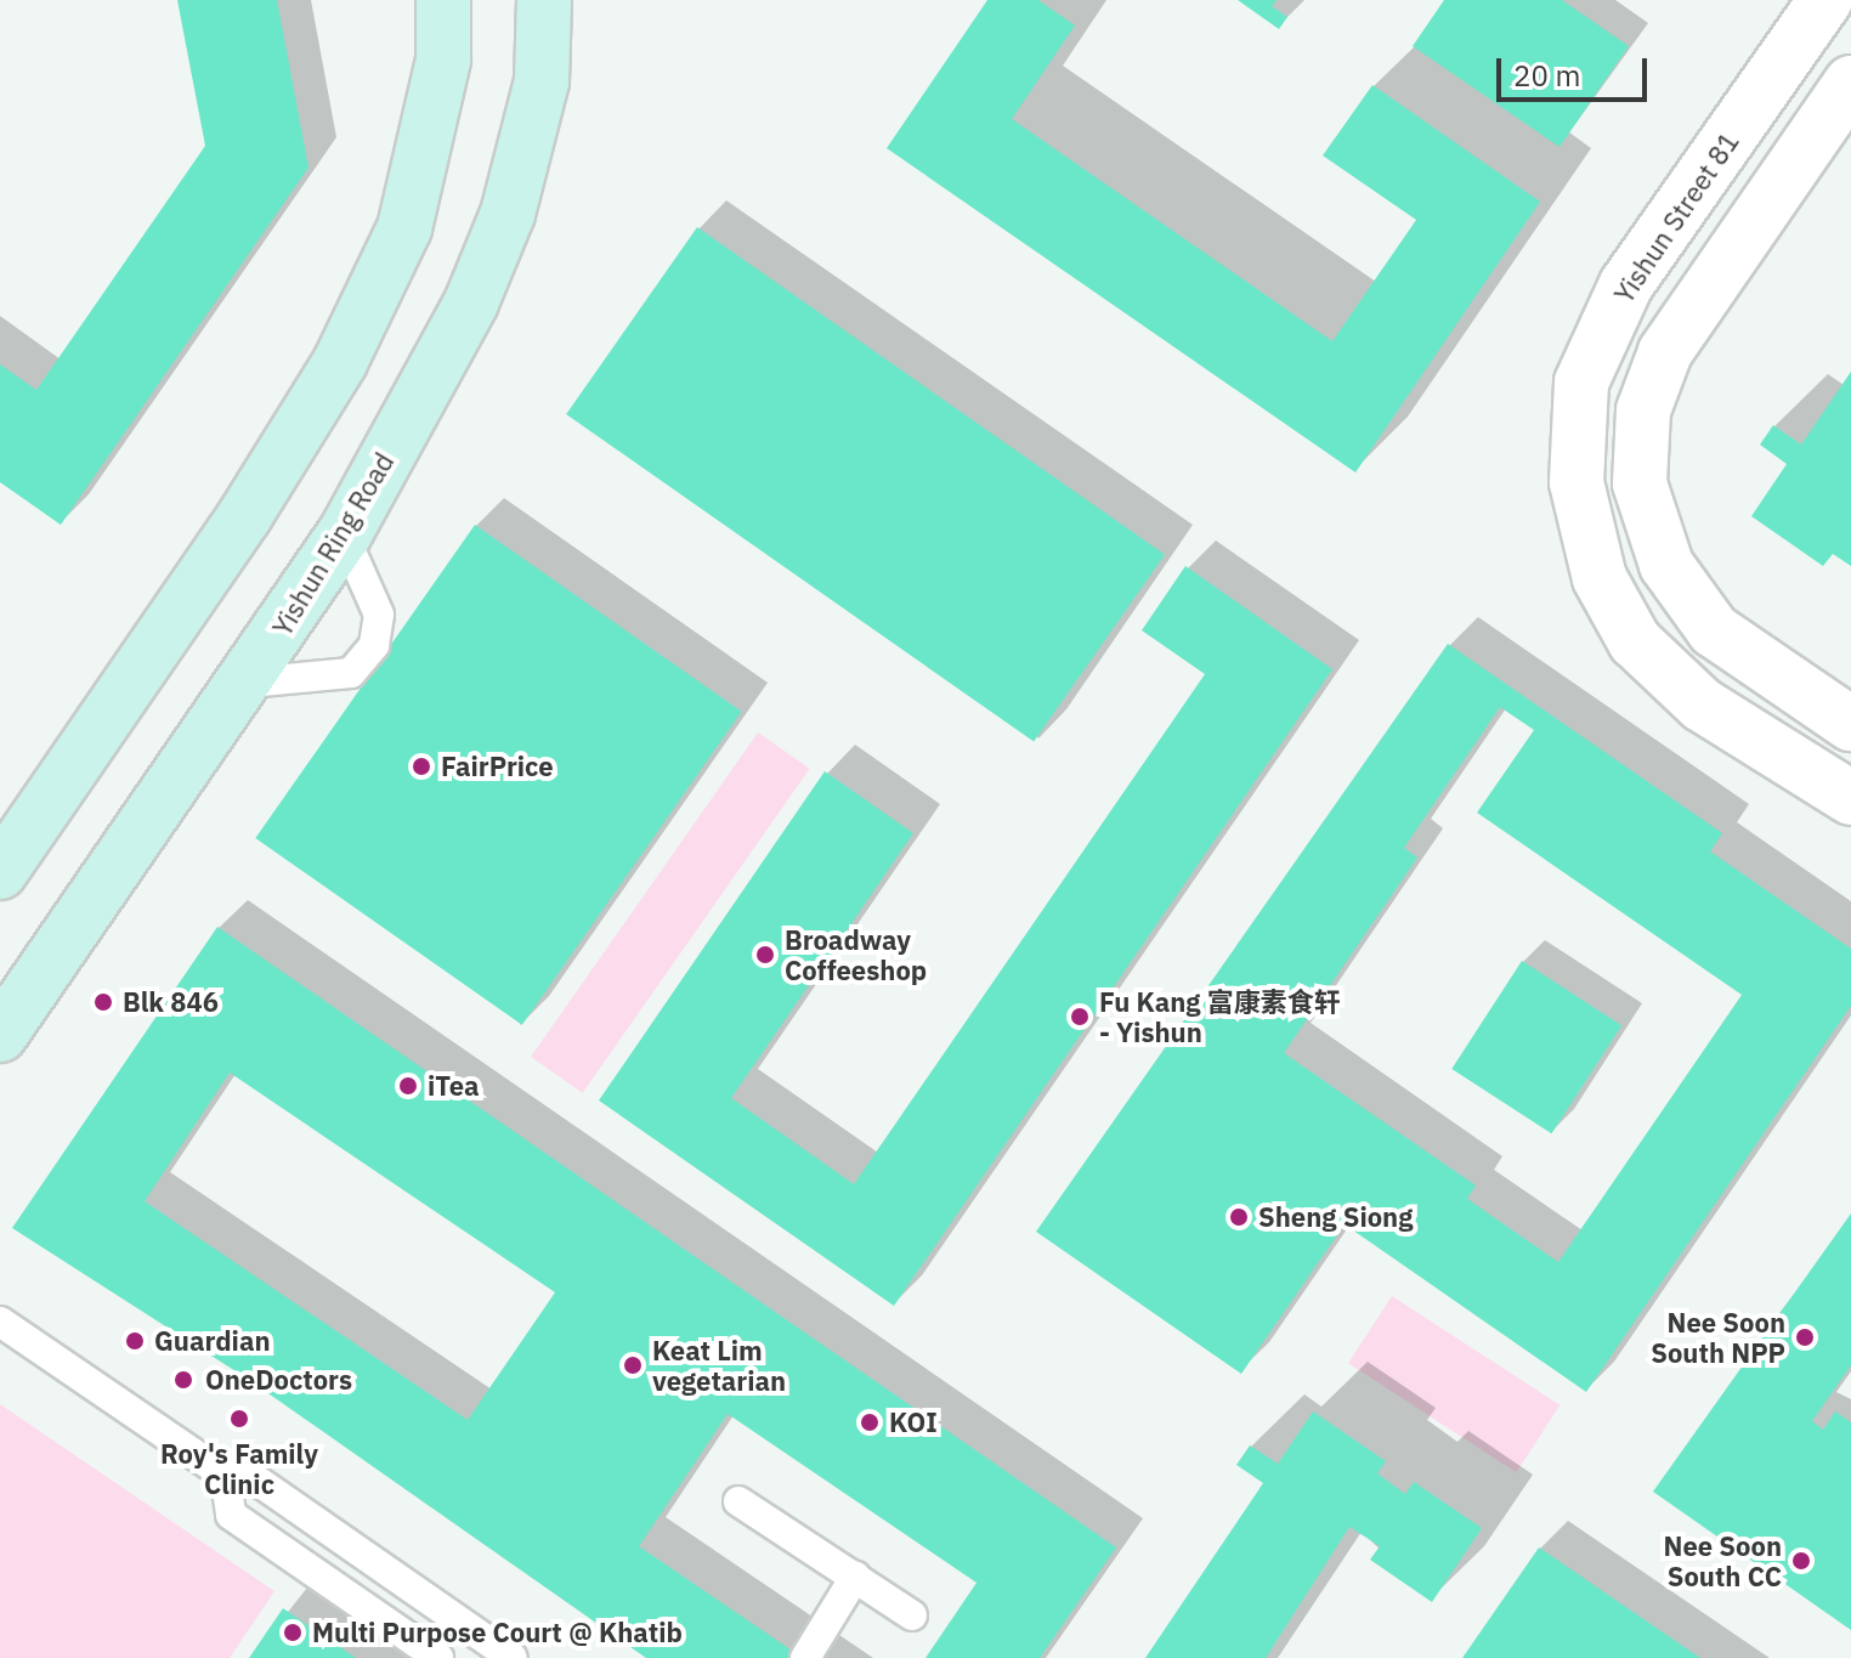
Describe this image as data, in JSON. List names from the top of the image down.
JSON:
{
  "streets": {
    "main road": ["Yishun Ring Road"],
    "street": ["Yishun Street 81"]
  },
  "places": [
    "FairPrice",
    "Broadway Coffeeshop",
    "Blk 846",
    "Fu Kang 富康素食轩 - Yishun",
    "iTea",
    "Sheng Siong",
    "Nee Soon South NPP",
    "Guardian",
    "Keat Lim vegetarian",
    "OneDoctors",
    "Roy's Family Clinic",
    "KOI",
    "Nee Soon South CC",
    "Multi Purpose Court @ Khatib"
  ],
  "scale_bar": "20 m"
}
